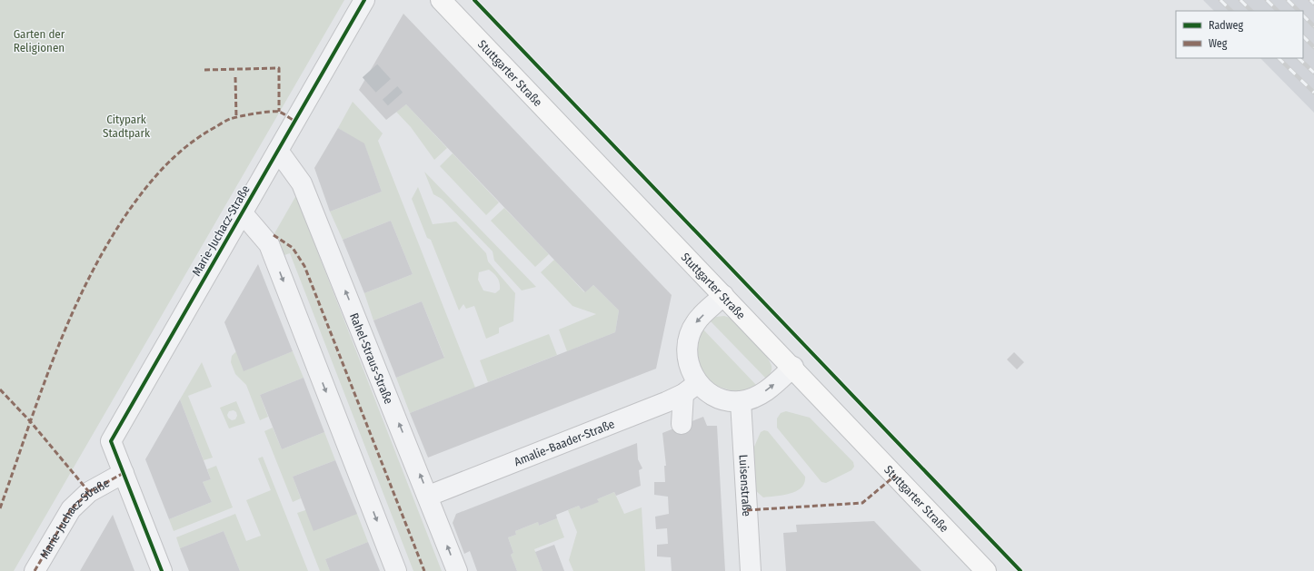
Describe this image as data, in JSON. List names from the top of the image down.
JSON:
{
  "streets": {
    "main road": ["Stuttgarter Straße"],
    "street": [
      "Marie-Juchacz-Straße",
      "Rahel-Straus-Straße",
      "Amalie-Baader-Straße",
      "Luisenstraße"
    ]
  },
  "crossings": [
    ["Marie-Juchacz-Straße", "Rahel-Straus-Straße"],
    ["Rahel-Straus-Straße", "Amalie-Baader-Straße"]
  ],
  "parks": ["Garten der Religionen", "Citypark Stadtpark"],
  "legend": ["Radweg", "Weg"]
}
